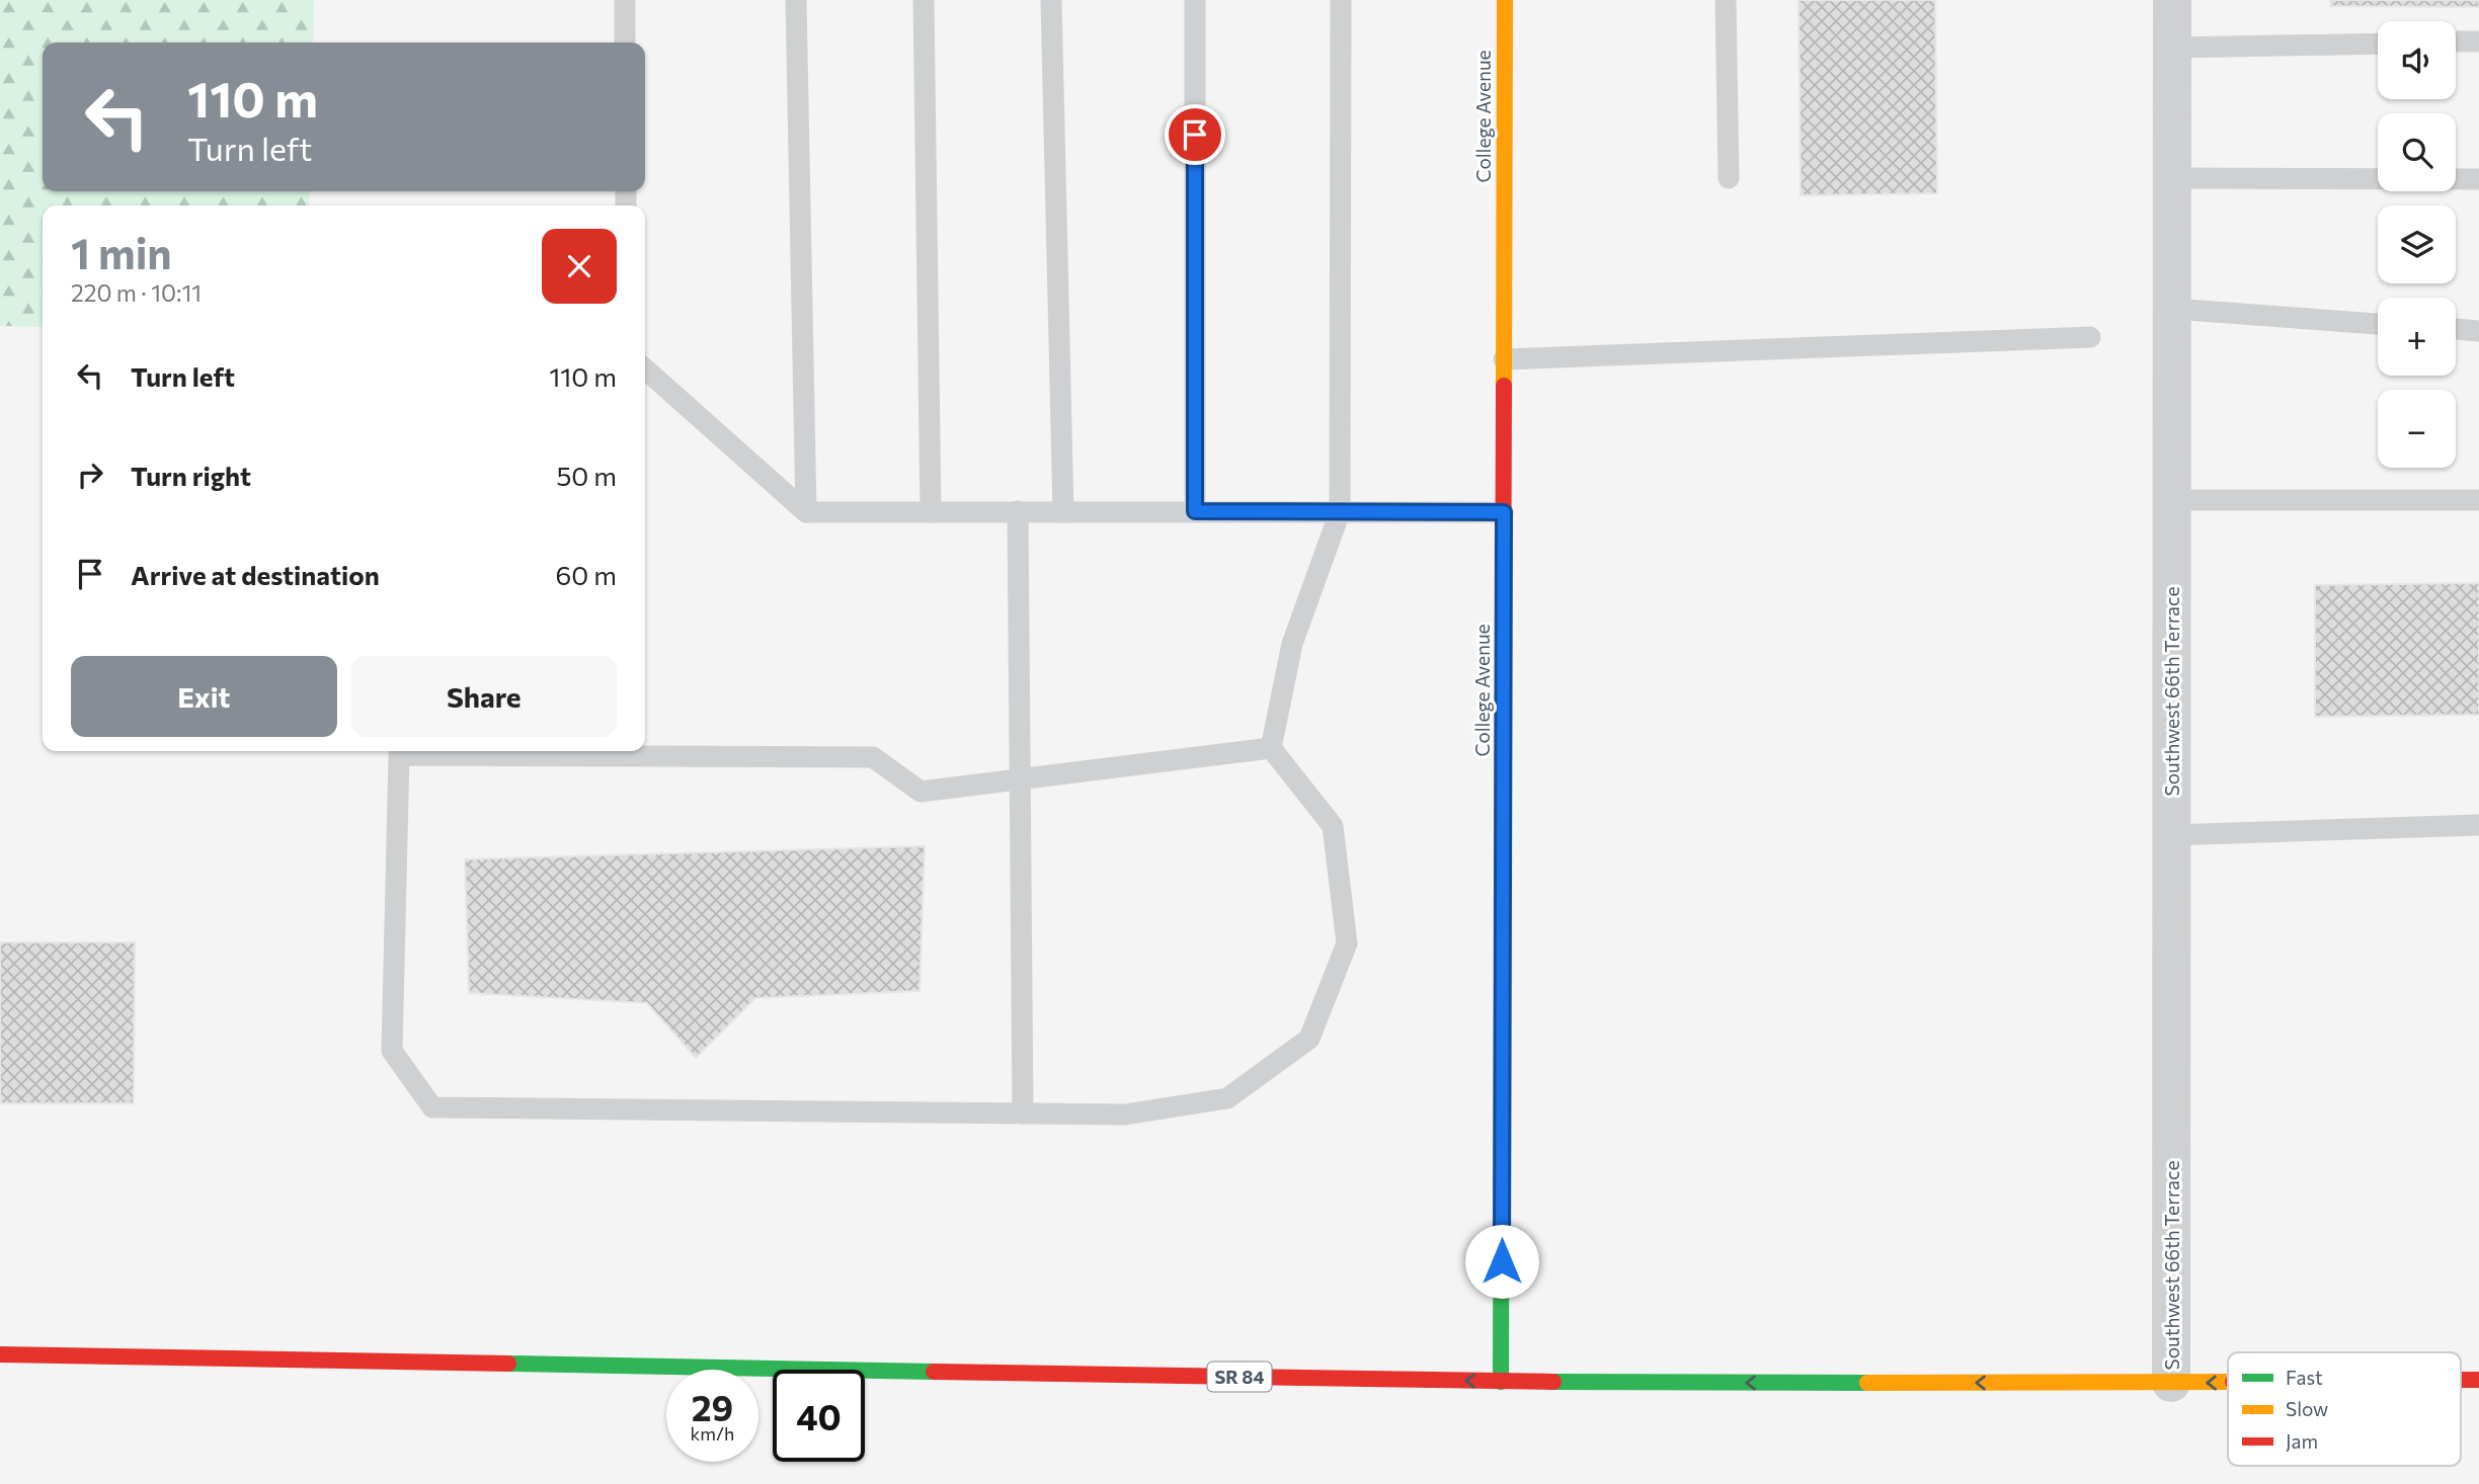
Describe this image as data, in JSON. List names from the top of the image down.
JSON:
{
  "streets": {
    "main road": ["College Avenue", "SR 84"],
    "street": ["Southwest 66th Terrace"]
  },
  "crossings": [
    ["College Avenue", "SR 84"],
    ["Southwest 66th Terrace", "SR 84"]
  ],
  "legend": ["Fast", "Slow", "Jam"],
  "page": {
    "map_buttons": ["+", "−"],
    "turn": ["110 m", "Turn left"],
    "heading": ["1 min", "220 m · 10:11"],
    "list": [
      {
        "name": "Turn left",
        "value": "110 m"
      },
      {
        "name": "Turn right",
        "value": "50 m"
      },
      {
        "name": "Arrive at destination",
        "value": "60 m"
      }
    ],
    "buttons": ["Exit", "Share"],
    "speed": "29 km/h",
    "limit": "40"
  }
}
